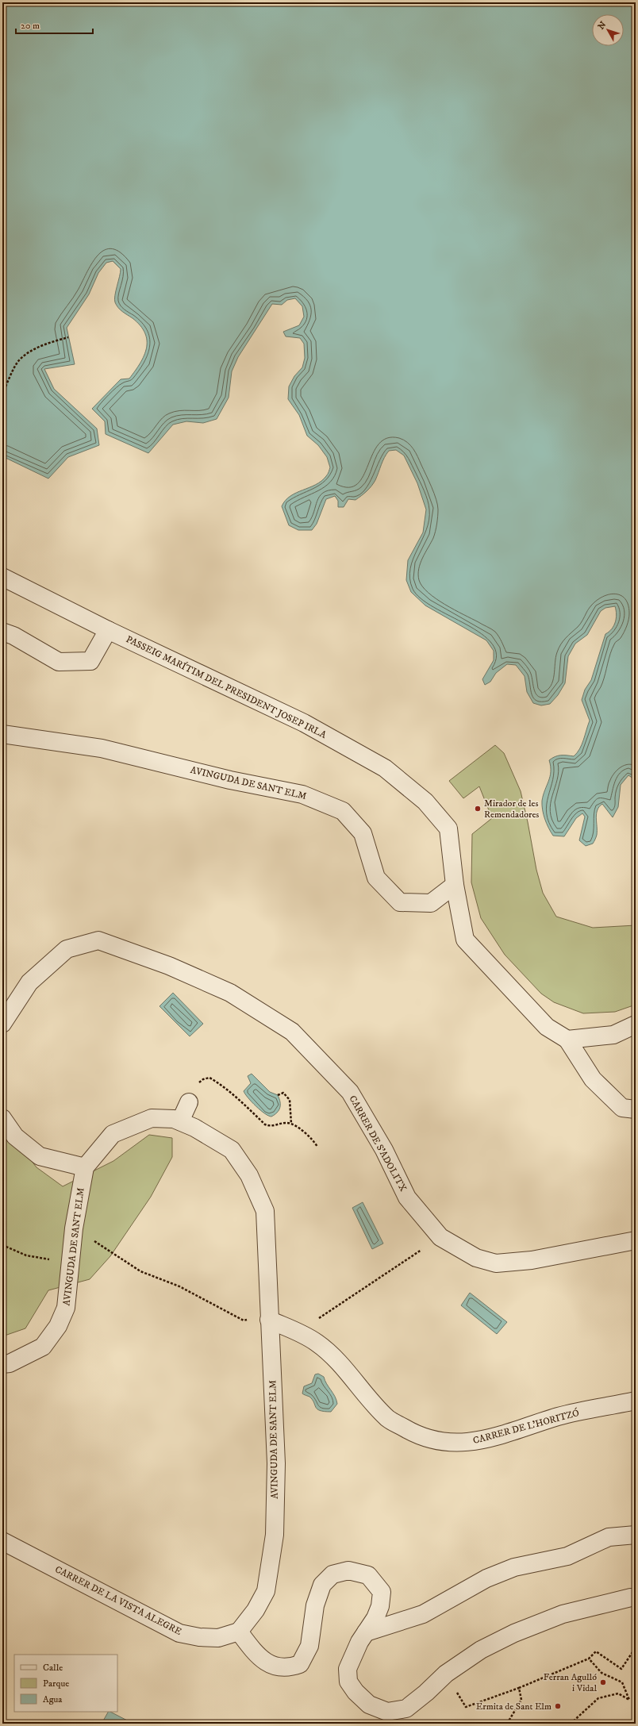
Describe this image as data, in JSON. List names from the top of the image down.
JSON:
{
  "streets": {
    "street": [
      "PASSEIG MARÍTIM DEL PRESIDENT JOSEP IRLA",
      "AVINGUDA DE SANT ELM",
      "CARRER DE S'ADOLITX",
      "CARRER DE L'HORITZÓ",
      "CARRER DE LA VISTA ALEGRE"
    ]
  },
  "crossings": [
    ["PASSEIG MARÍTIM DEL PRESIDENT JOSEP IRLA", "AVINGUDA DE SANT ELM"],
    ["AVINGUDA DE SANT ELM", "CARRER DE L'HORITZÓ"],
    ["AVINGUDA DE SANT ELM", "CARRER DE LA VISTA ALEGRE"]
  ],
  "places": ["Mirador de les Remendadores", "Ferran Agulló i Vidal", "Ermita de Sant Elm"],
  "legend": ["Calle", "Parque", "Agua"],
  "scale_bar": "20 m",
  "north": "top left"
}
